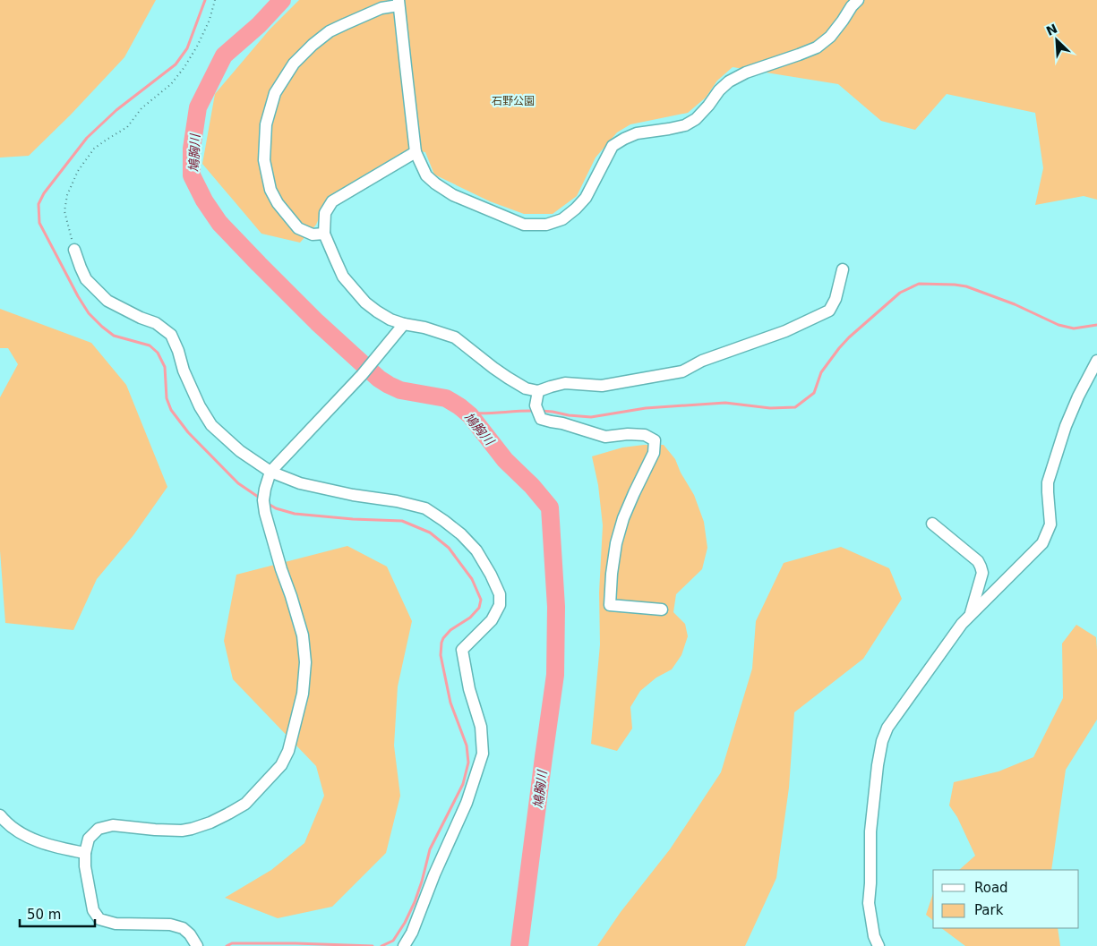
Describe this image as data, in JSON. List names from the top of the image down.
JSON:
{
  "water": ["鳩胸川"],
  "parks": ["石野公園"],
  "legend": ["Road", "Park"],
  "scale_bar": "50 m",
  "north": "top left"
}
